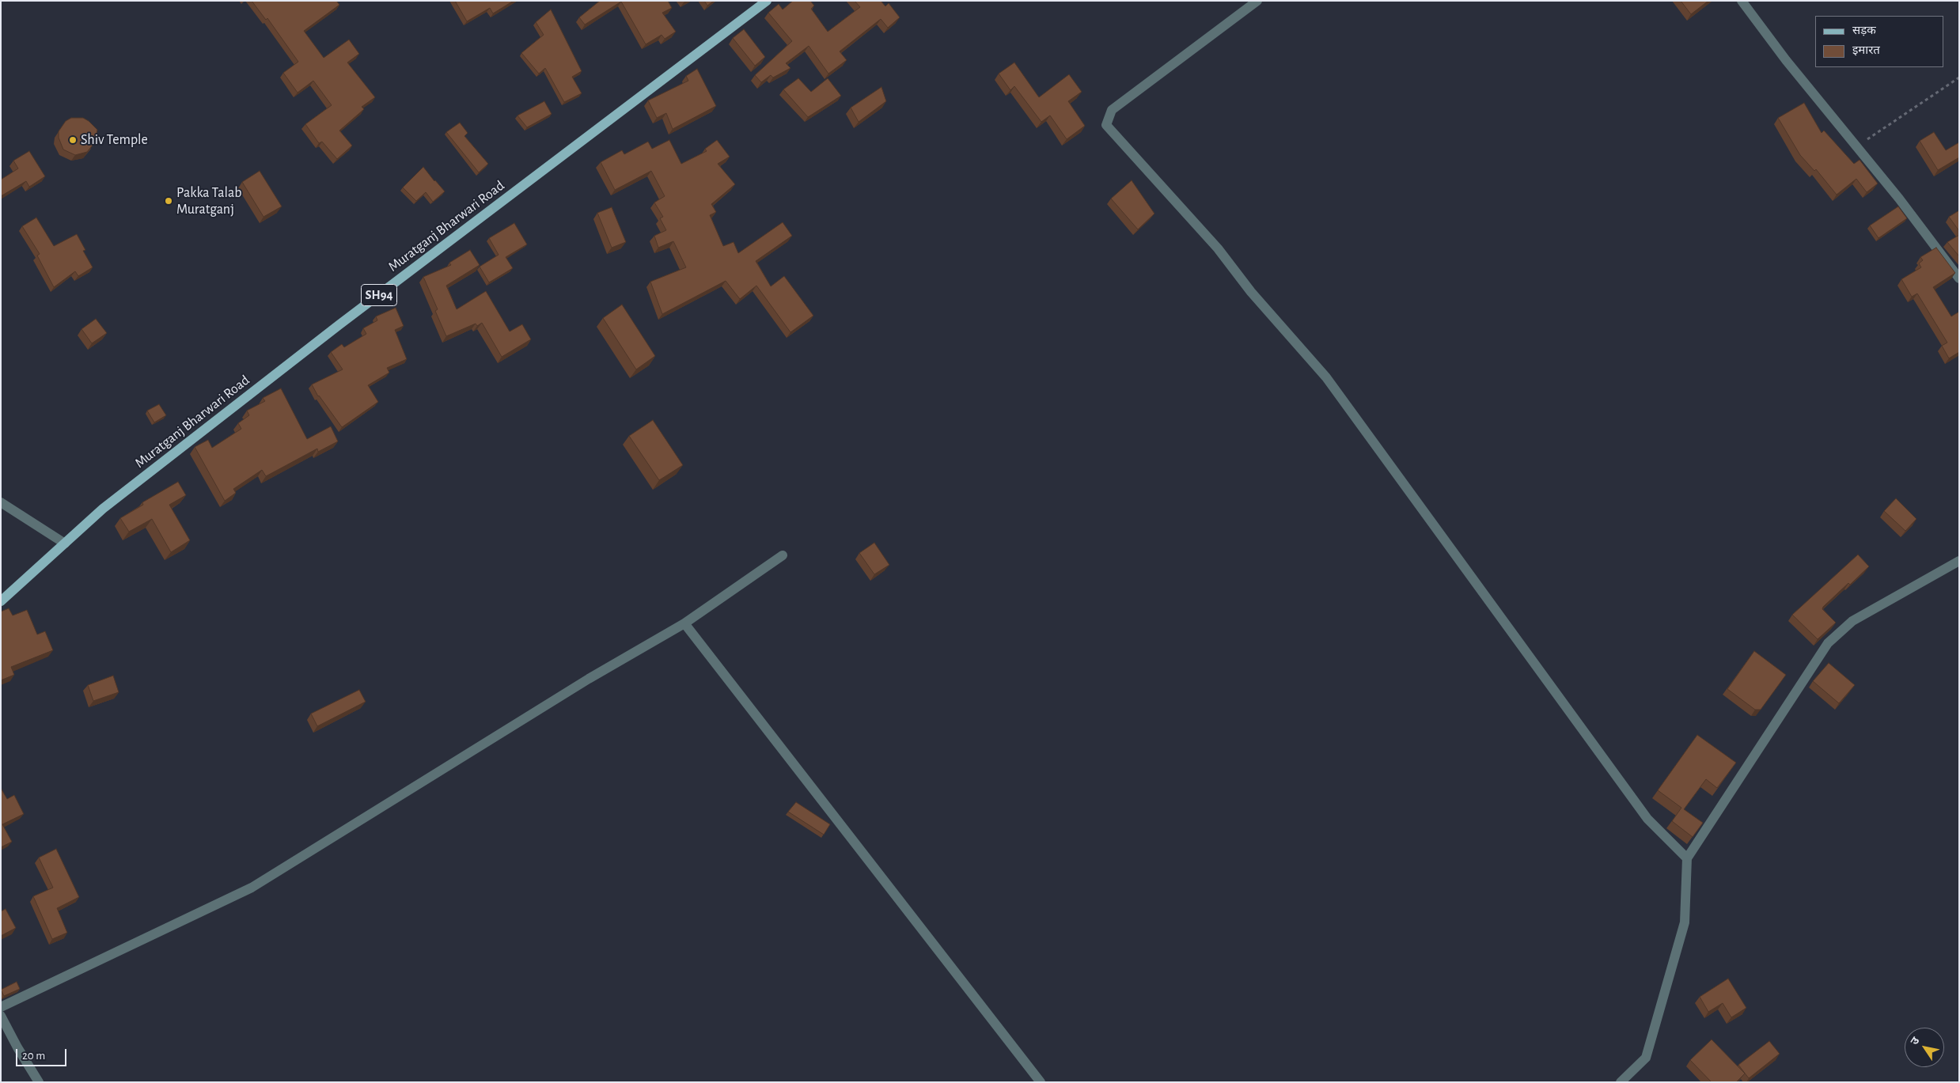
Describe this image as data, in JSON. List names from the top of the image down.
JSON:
{
  "streets": {
    "main road": ["Muratganj Bharwari Road", "SH94"]
  },
  "places": ["Shiv Temple", "Pakka Talab Muratganj"],
  "legend": ["सड़क", "इमारत"],
  "scale_bar": "20 m",
  "north": "top left"
}
